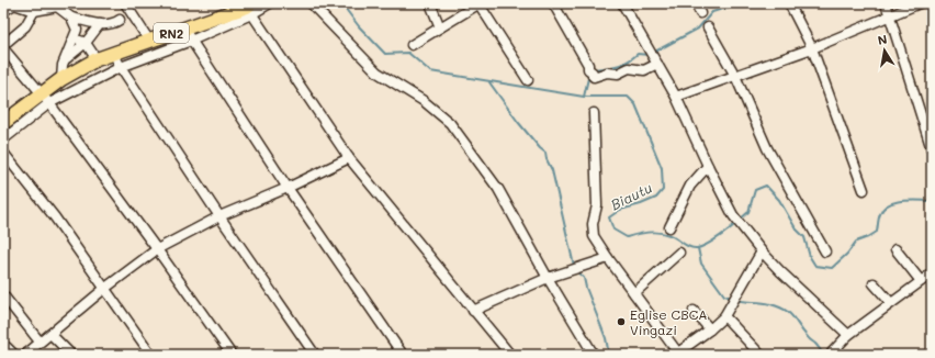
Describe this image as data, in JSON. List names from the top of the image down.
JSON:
{
  "streets": {
    "highway": ["RN2"]
  },
  "water": ["Biautu"],
  "places": ["Eglise CBCA Vingazi"],
  "north": "top"
}
